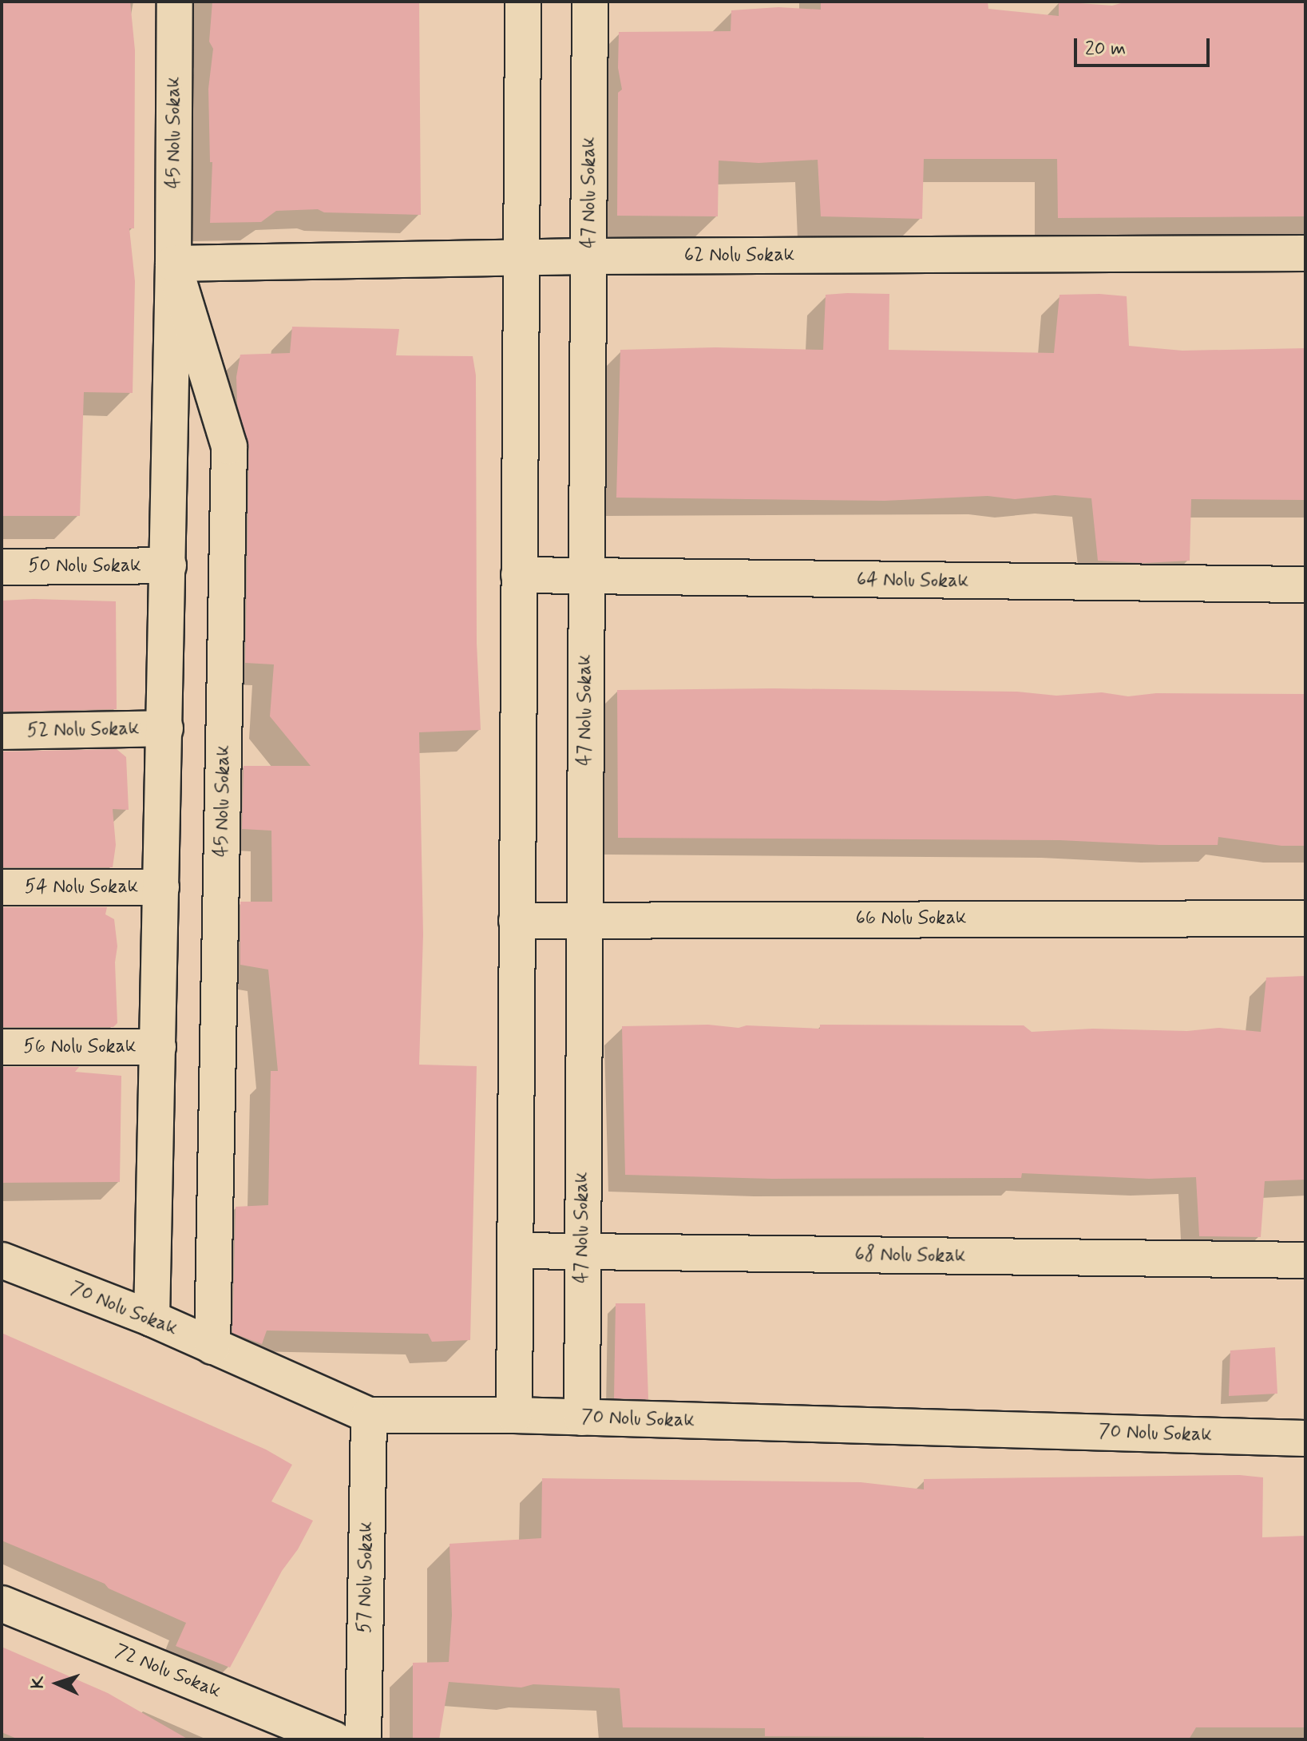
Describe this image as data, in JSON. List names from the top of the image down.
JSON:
{
  "streets": {
    "street": [
      "45 Nolu Sokak",
      "47 Nolu Sokak",
      "62 Nolu Sokak",
      "50 Nolu Sokak",
      "64 Nolu Sokak",
      "52 Nolu Sokak",
      "54 Nolu Sokak",
      "66 Nolu Sokak",
      "56 Nolu Sokak",
      "68 Nolu Sokak",
      "70 Nolu Sokak",
      "57 Nolu Sokak",
      "72 Nolu Sokak"
    ]
  },
  "crossings": [
    ["45 Nolu Sokak", "62 Nolu Sokak"],
    ["45 Nolu Sokak", "50 Nolu Sokak"],
    ["45 Nolu Sokak", "52 Nolu Sokak"],
    ["45 Nolu Sokak", "54 Nolu Sokak"],
    ["45 Nolu Sokak", "56 Nolu Sokak"],
    ["45 Nolu Sokak", "70 Nolu Sokak"],
    ["47 Nolu Sokak", "62 Nolu Sokak"],
    ["47 Nolu Sokak", "64 Nolu Sokak"],
    ["47 Nolu Sokak", "66 Nolu Sokak"],
    ["47 Nolu Sokak", "68 Nolu Sokak"],
    ["47 Nolu Sokak", "70 Nolu Sokak"],
    ["70 Nolu Sokak", "57 Nolu Sokak"]
  ],
  "scale_bar": "20 m",
  "north": "left"
}
